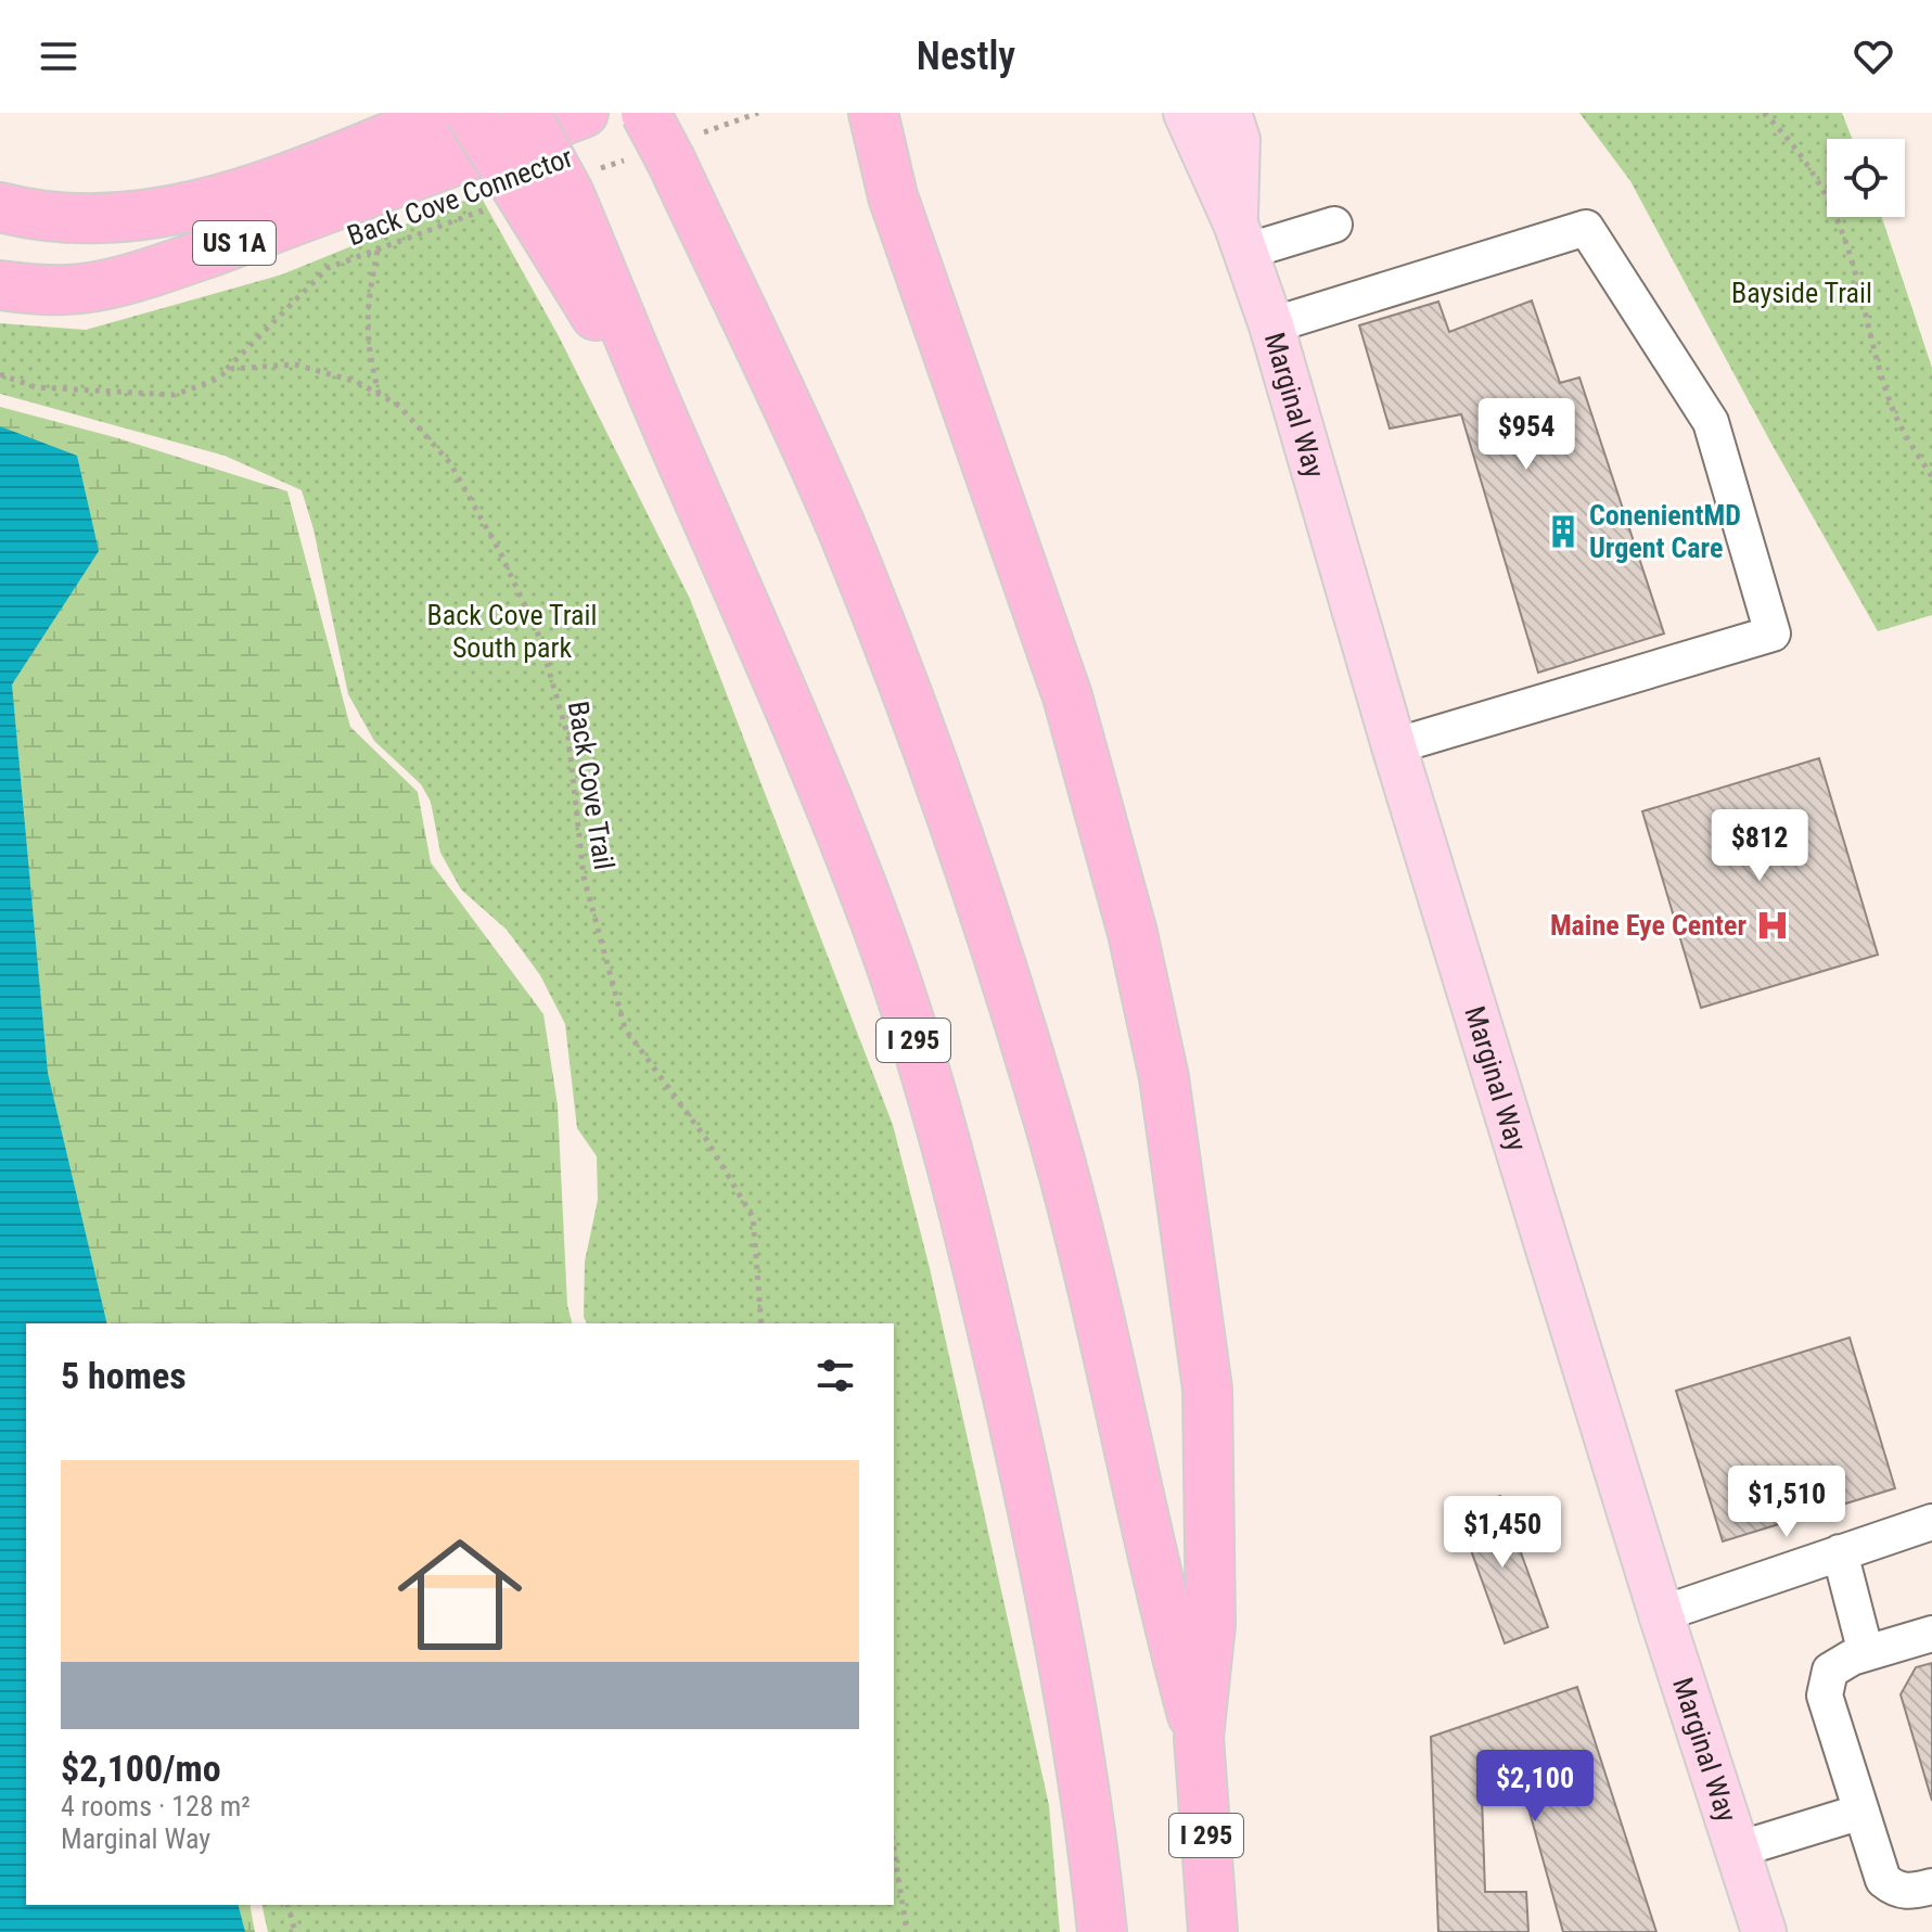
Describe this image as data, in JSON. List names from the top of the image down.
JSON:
{
  "streets": {
    "highway": ["US 1A", "I 295"],
    "main road": ["Marginal Way"],
    "path": ["Back Cove Connector", "Back Cove Trail"]
  },
  "crossings": [
    ["Back Cove Connector", "Back Cove Trail"],
    ["Back Cove Connector", "I 295"]
  ],
  "parks": ["Bayside Trail", "Back Cove Trail South park"],
  "places": {
    "building": ["ConenientMD Urgent Care"],
    "hospital": ["Maine Eye Center"]
  },
  "page": {
    "header": "Nestly",
    "price": [
      "$954",
      "$812",
      "$1,510",
      "$1,450",
      "$2,100"
    ],
    "heading": "5 homes",
    "list": [
      {
        "name": "$2,100/mo",
        "note": "4 rooms · 128 m² · Marginal Way"
      }
    ]
  }
}
